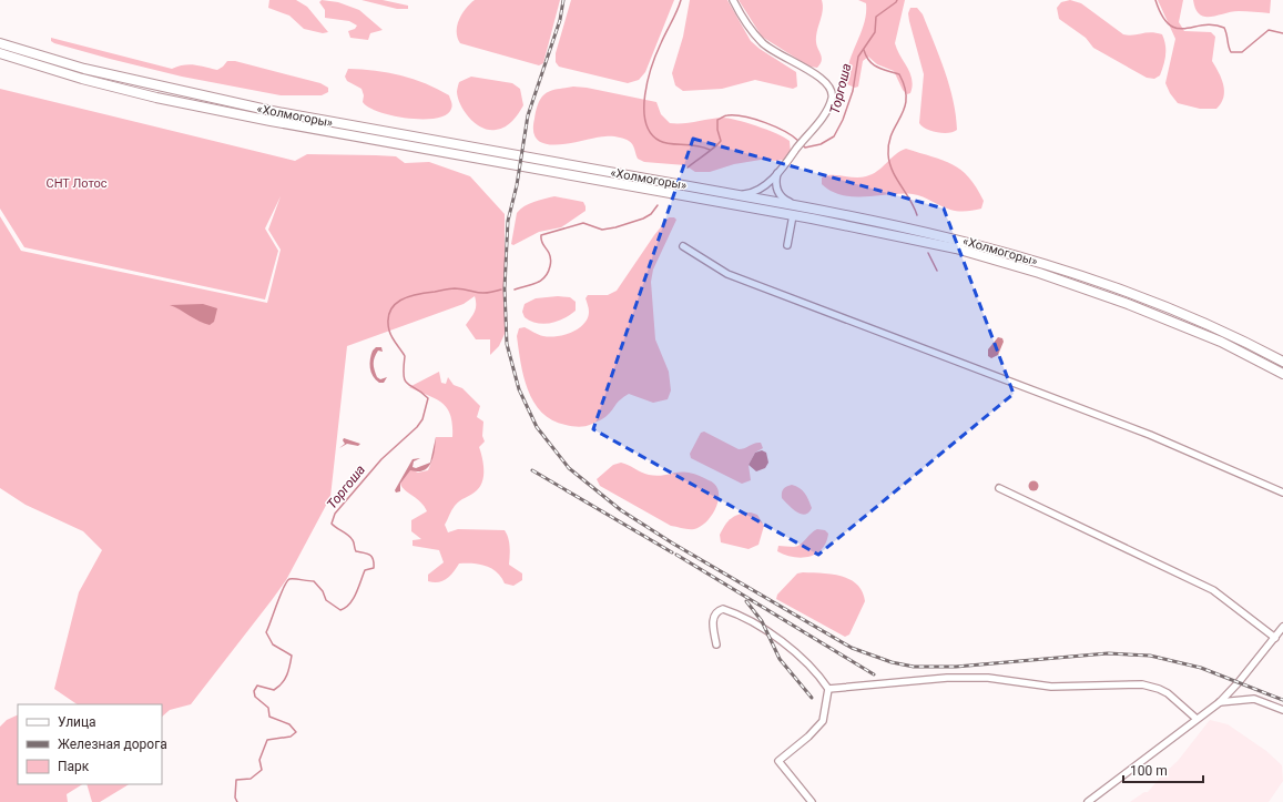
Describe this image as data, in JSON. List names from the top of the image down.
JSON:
{
  "streets": {
    "highway": ["«Холмогоры»"]
  },
  "water": ["Торгоша"],
  "parks": ["СНТ Лотос"],
  "legend": ["Улица", "Железная дорога", "Парк"],
  "scale_bar": "100 m"
}
